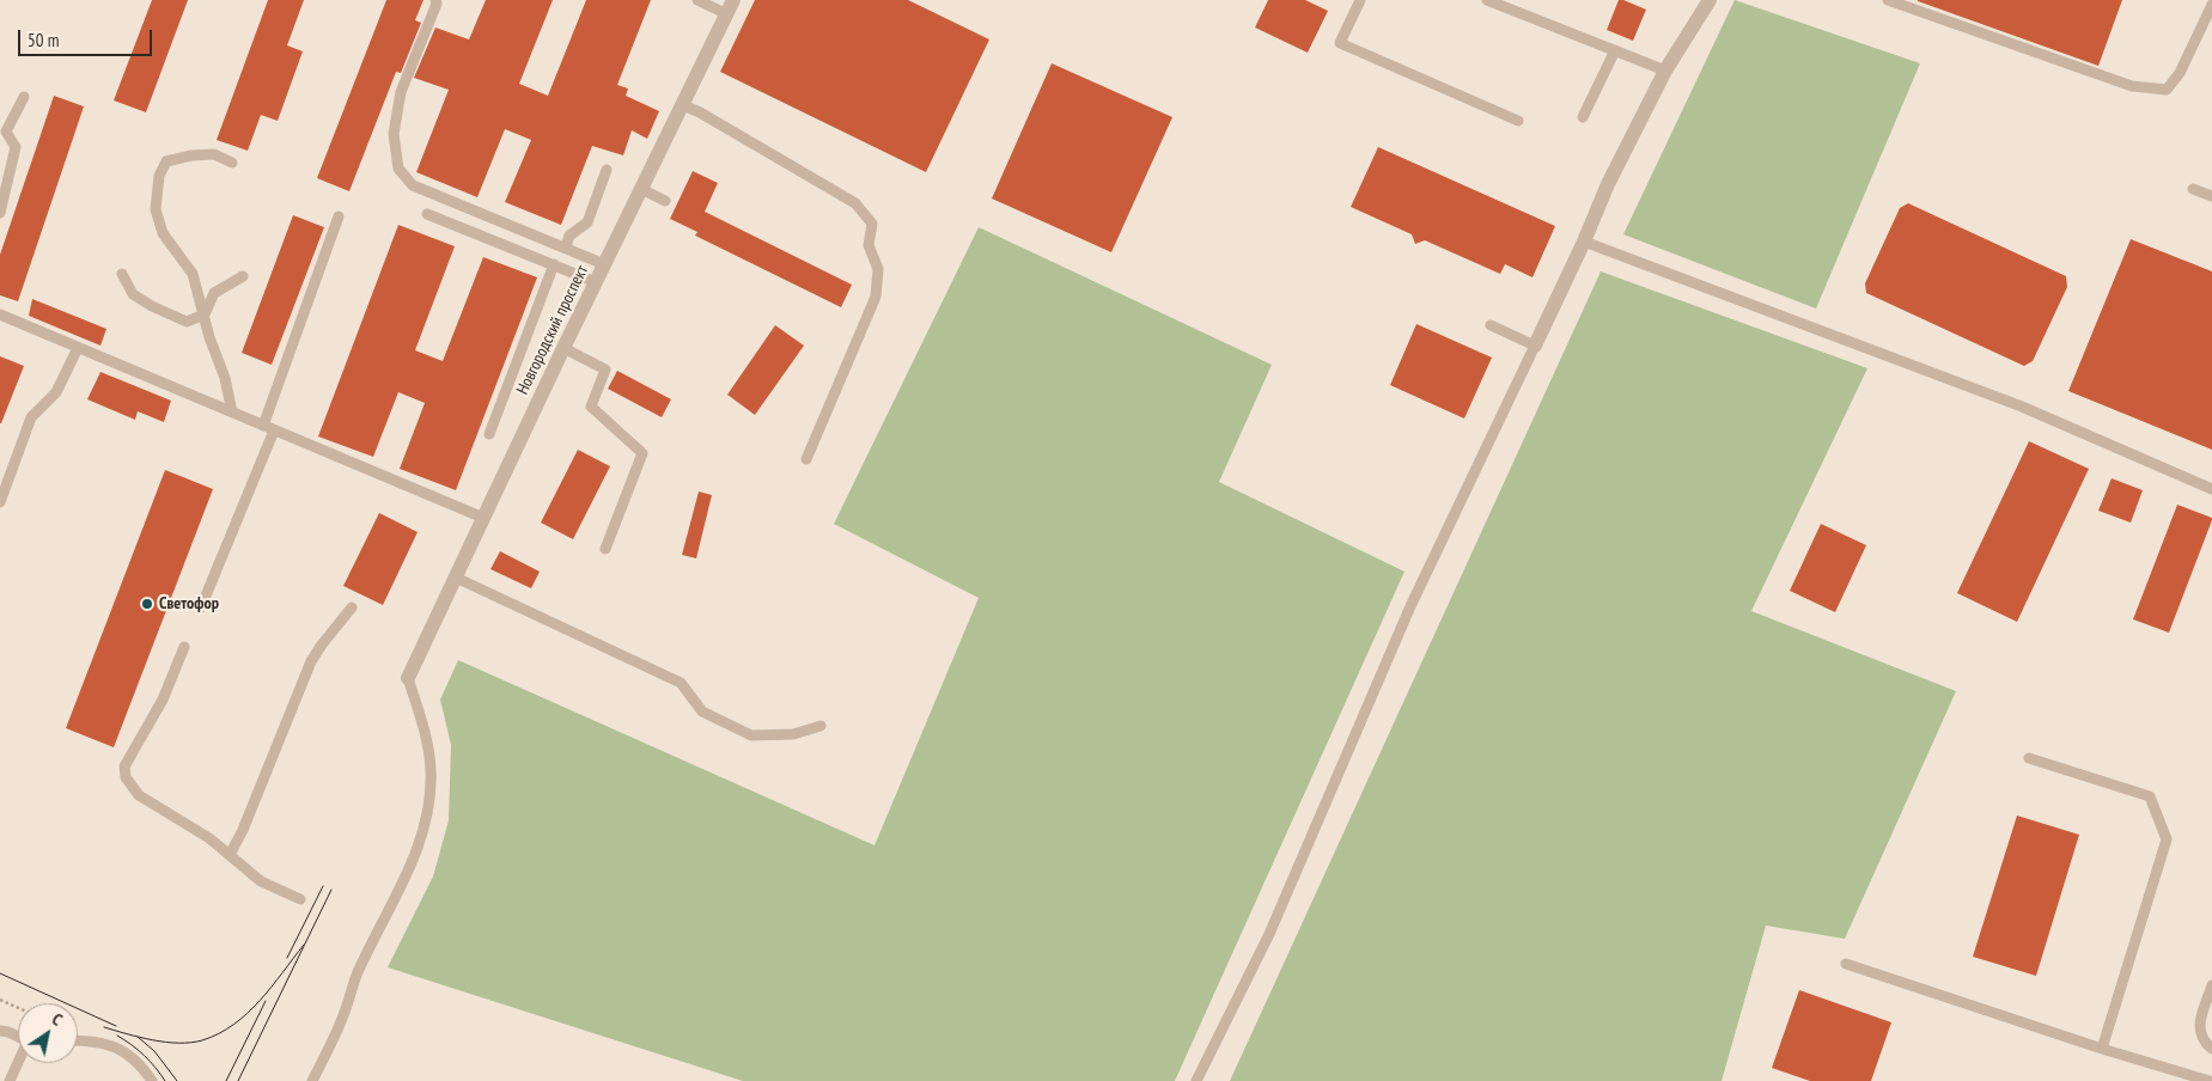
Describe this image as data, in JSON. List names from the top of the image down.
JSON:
{
  "streets": {
    "street": ["Новгородский проспект"]
  },
  "places": ["Светофор"],
  "scale_bar": "50 m",
  "north": "top right"
}
